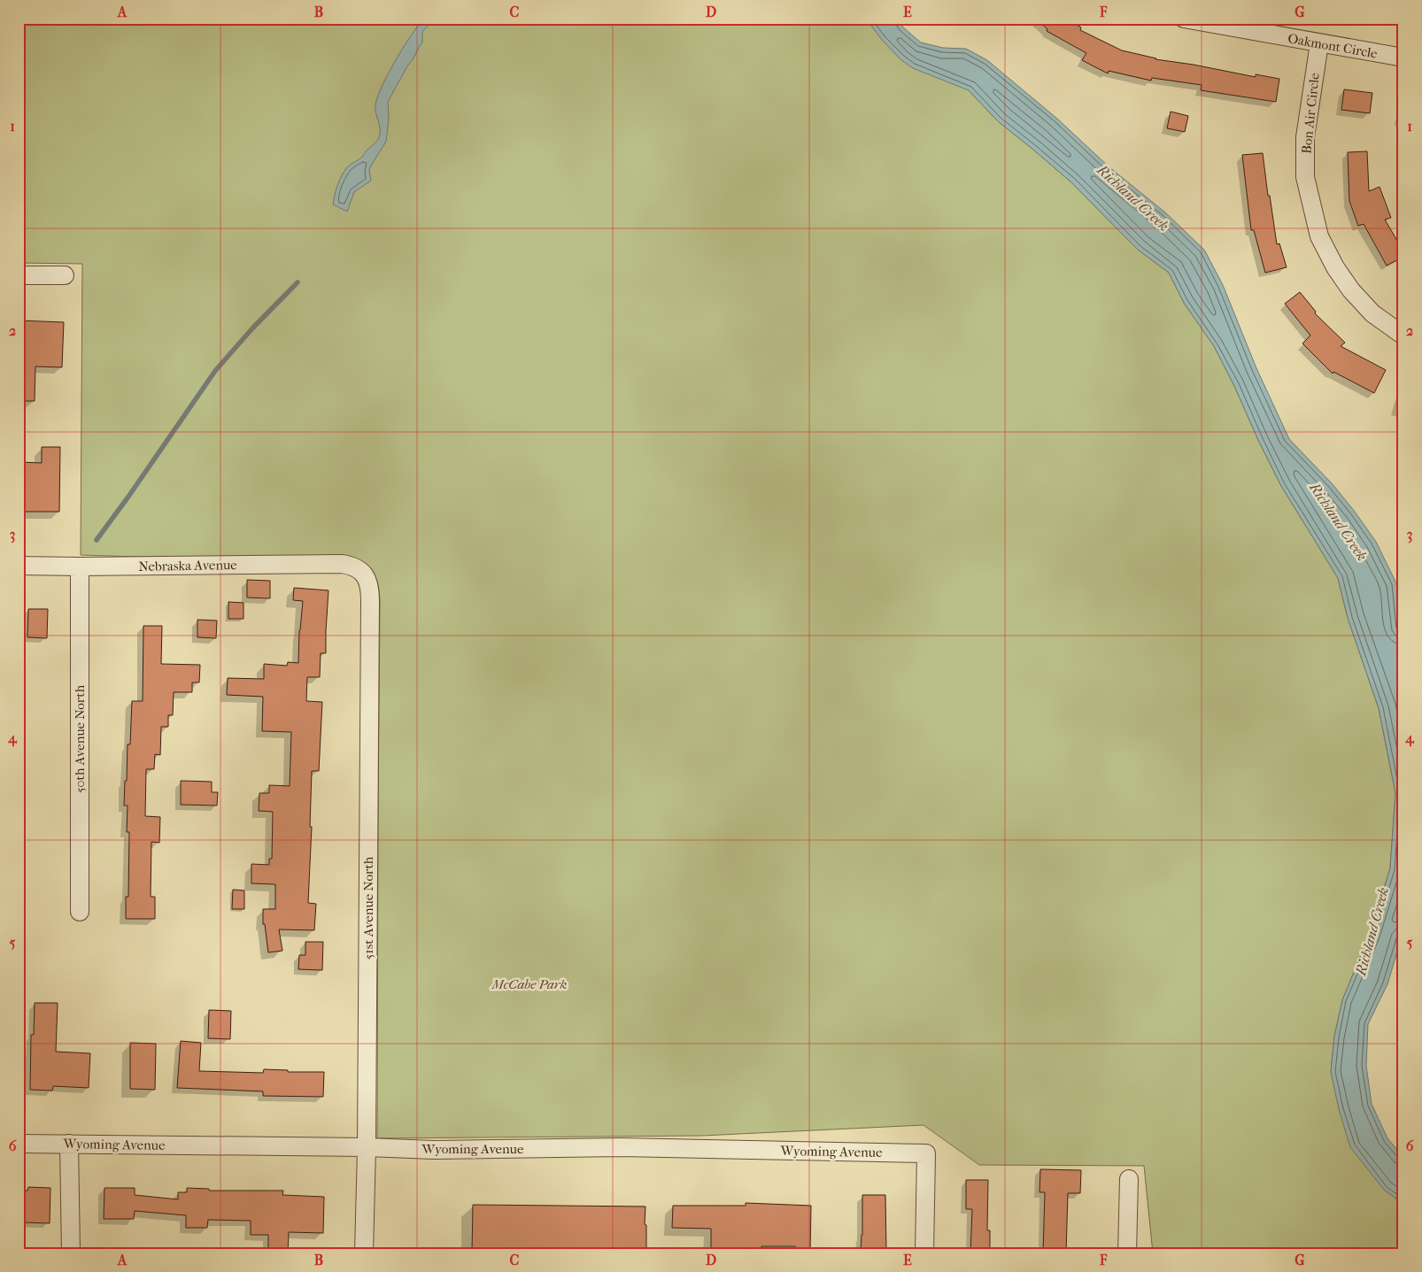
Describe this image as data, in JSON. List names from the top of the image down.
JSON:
{
  "streets": {
    "street": [
      "Oakmont Circle",
      "Bon Air Circle",
      "Nebraska Avenue",
      "50th Avenue North",
      "51st Avenue North",
      "Wyoming Avenue"
    ]
  },
  "crossings": [
    ["Oakmont Circle", "Bon Air Circle"],
    ["Nebraska Avenue", "50th Avenue North"],
    ["Nebraska Avenue", "51st Avenue North"],
    ["51st Avenue North", "Wyoming Avenue"]
  ],
  "water": ["Richland Creek"],
  "parks": ["McCabe Park"],
  "grid": {
    "columns": [
      "A",
      "B",
      "C",
      "D",
      "E",
      "F",
      "G"
    ],
    "rows": [
      "1",
      "2",
      "3",
      "4",
      "5",
      "6"
    ]
  }
}
